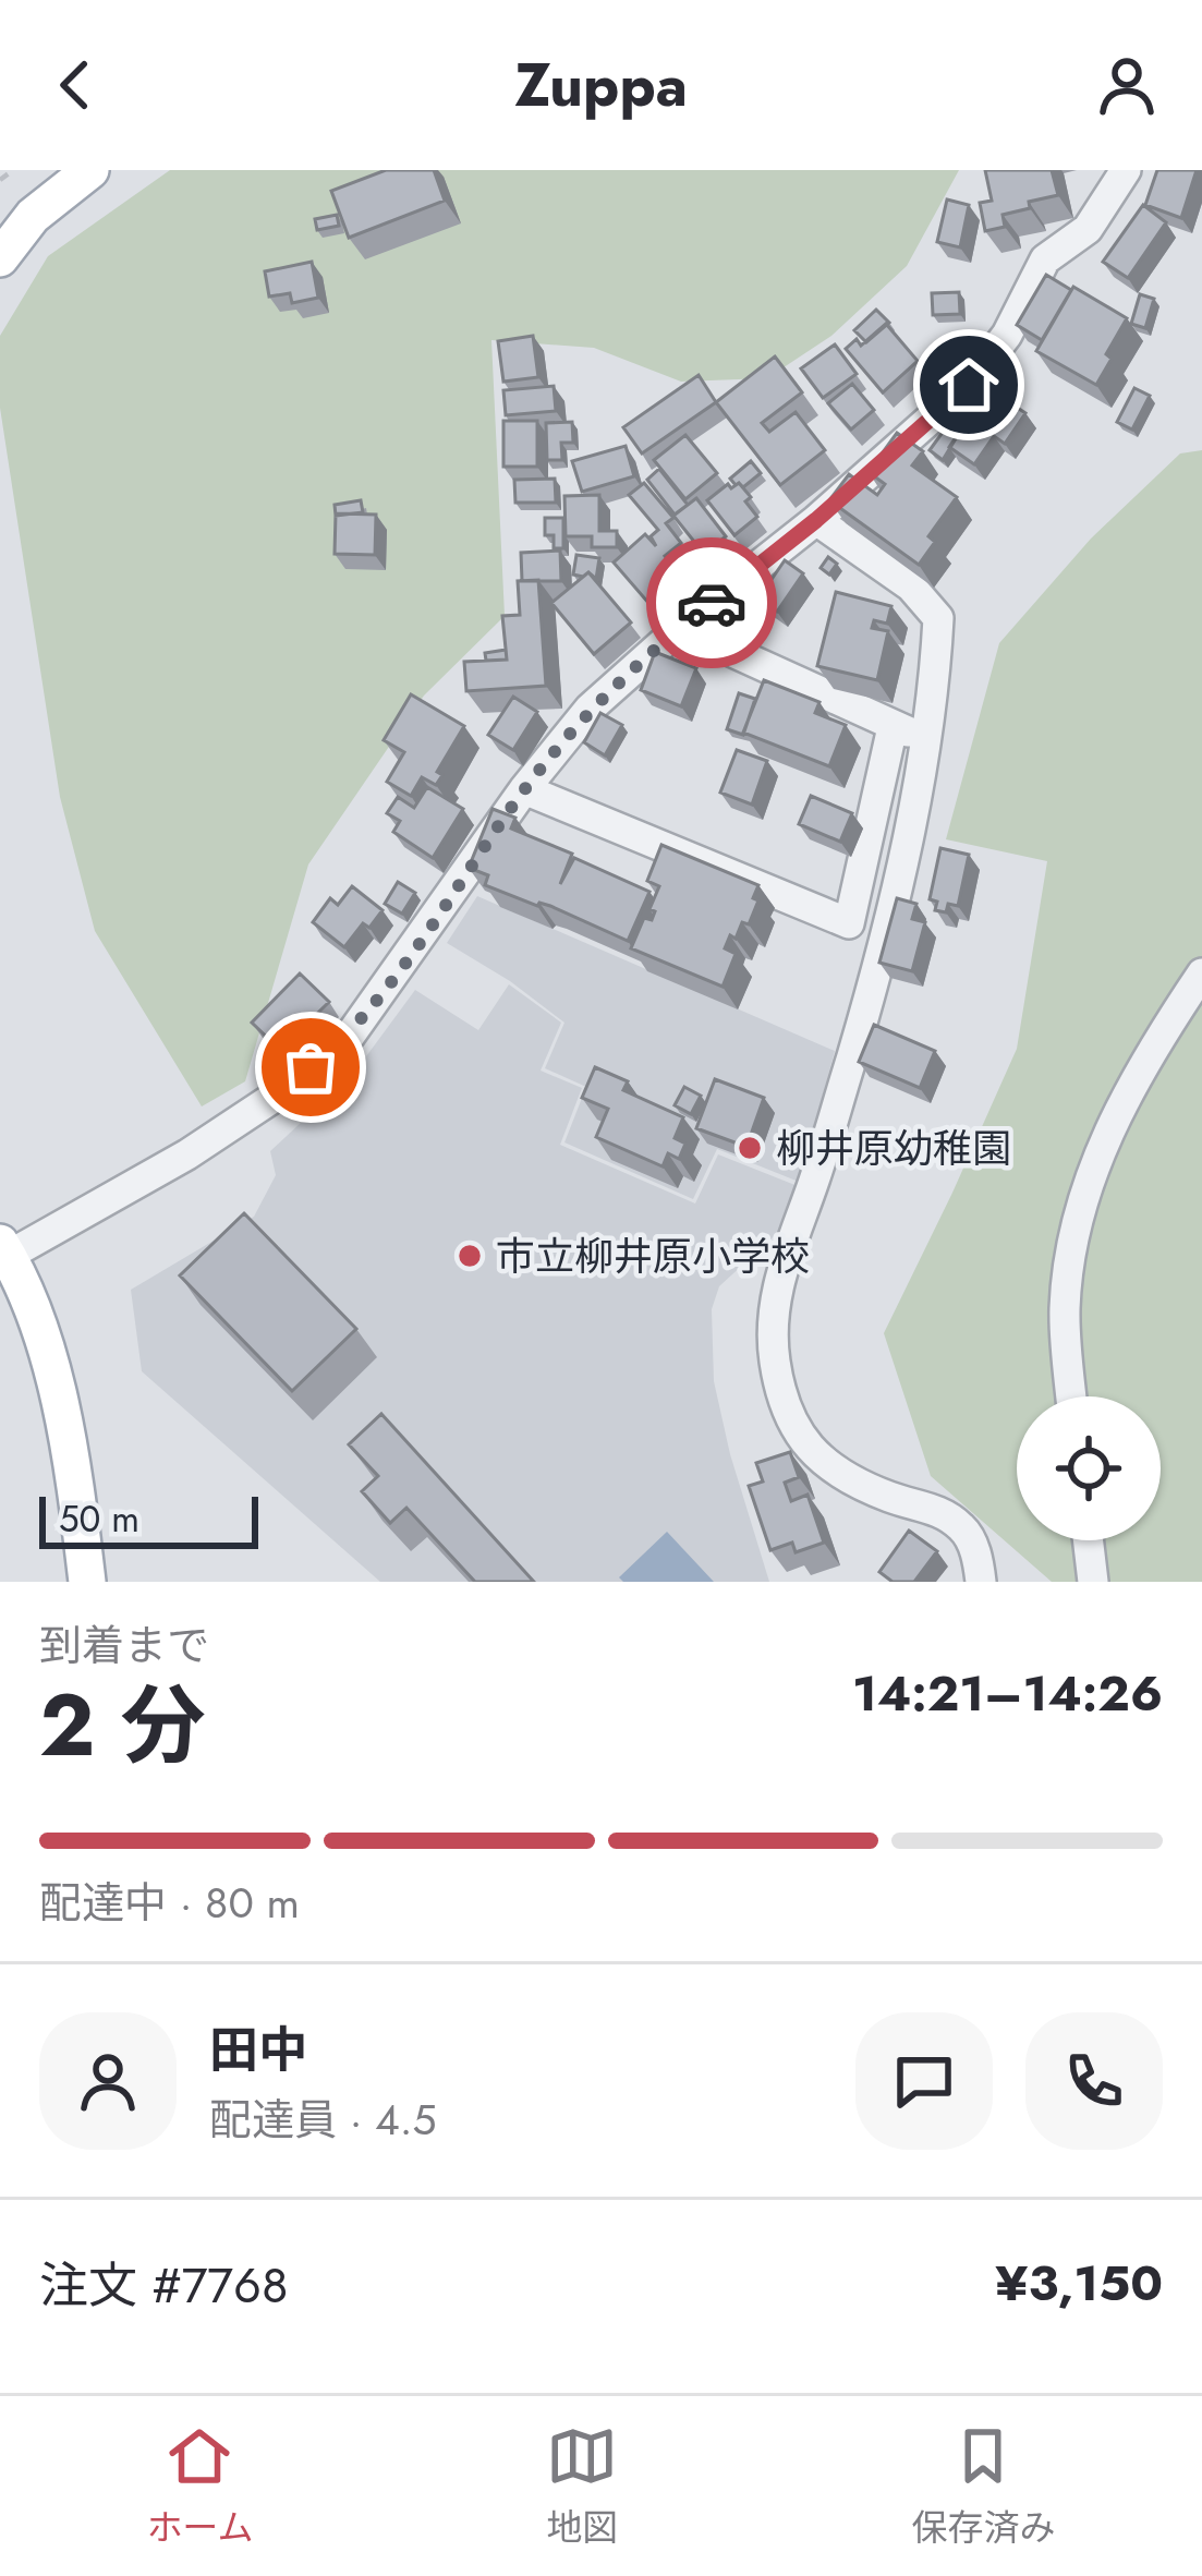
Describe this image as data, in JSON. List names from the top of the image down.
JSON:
{
  "places": ["柳井原幼稚園", "市立柳井原小学校"],
  "scale_bar": "50 m",
  "page": {
    "header": "Zuppa",
    "scale": "50 m",
    "heading": ["2 分", "到着まで", "14:21–14:26"],
    "panel": [
      "田中",
      "配達員 · 4.5",
      "注文 #7768",
      "¥3,150"
    ],
    "bar": "配達中 · 80 m",
    "tabs": ["ホーム", "地図", "保存済み"]
  }
}
